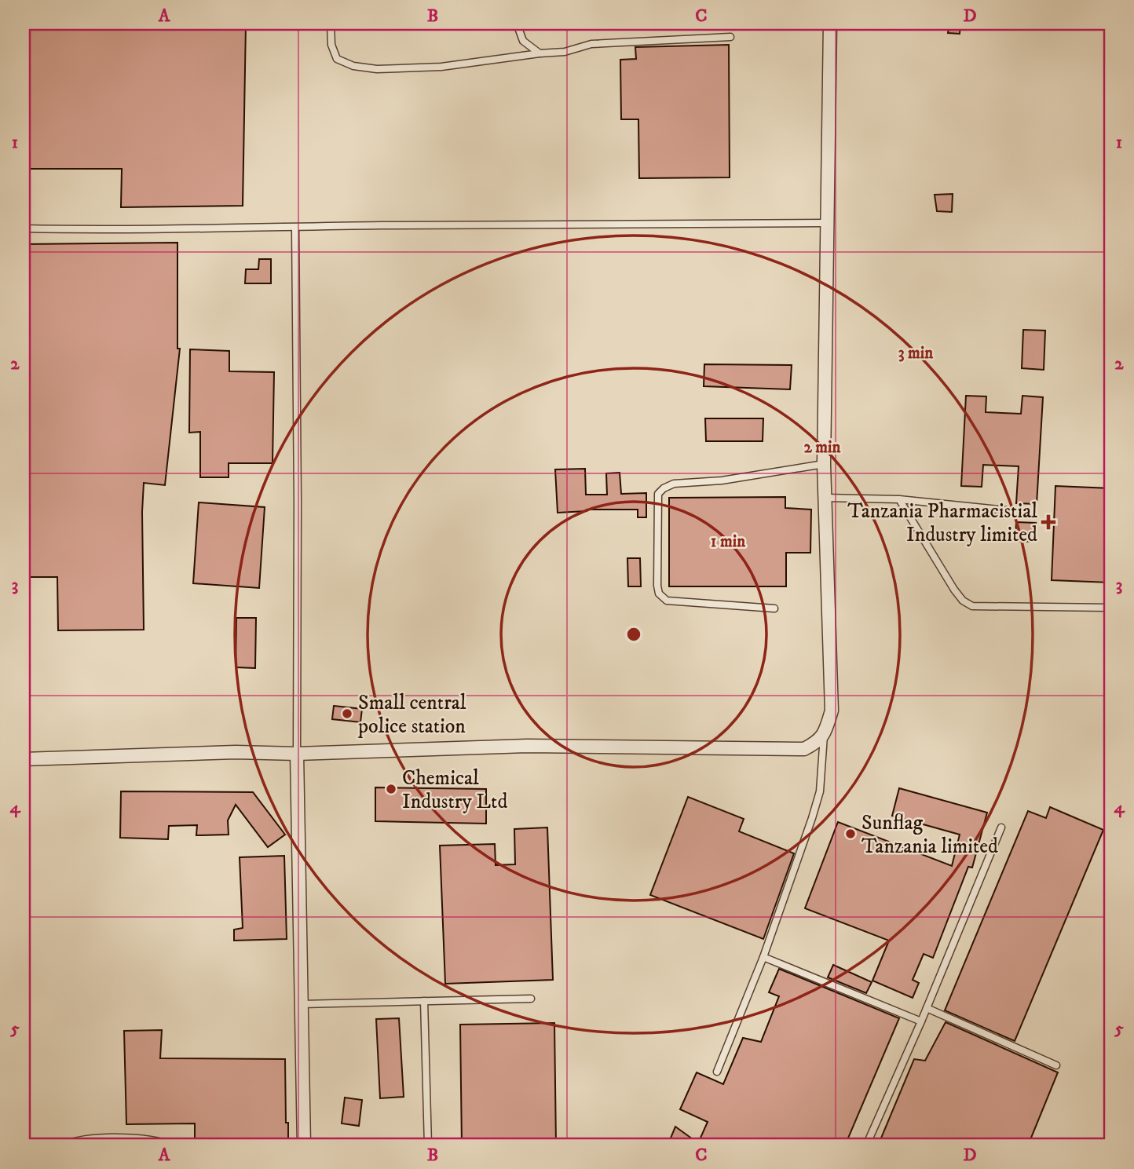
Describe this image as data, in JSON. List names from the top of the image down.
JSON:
{
  "places": {
    "health": ["Tanzania Pharmacistial Industry limited"],
    "other": ["Small central police station", "Chemical Industry Ltd", "Sunflag Tanzania limited"]
  },
  "grid": {
    "columns": [
      "A",
      "B",
      "C",
      "D"
    ],
    "rows": [
      "1",
      "2",
      "3",
      "4",
      "5"
    ]
  },
  "rings": ["3 min", "2 min", "1 min"]
}
